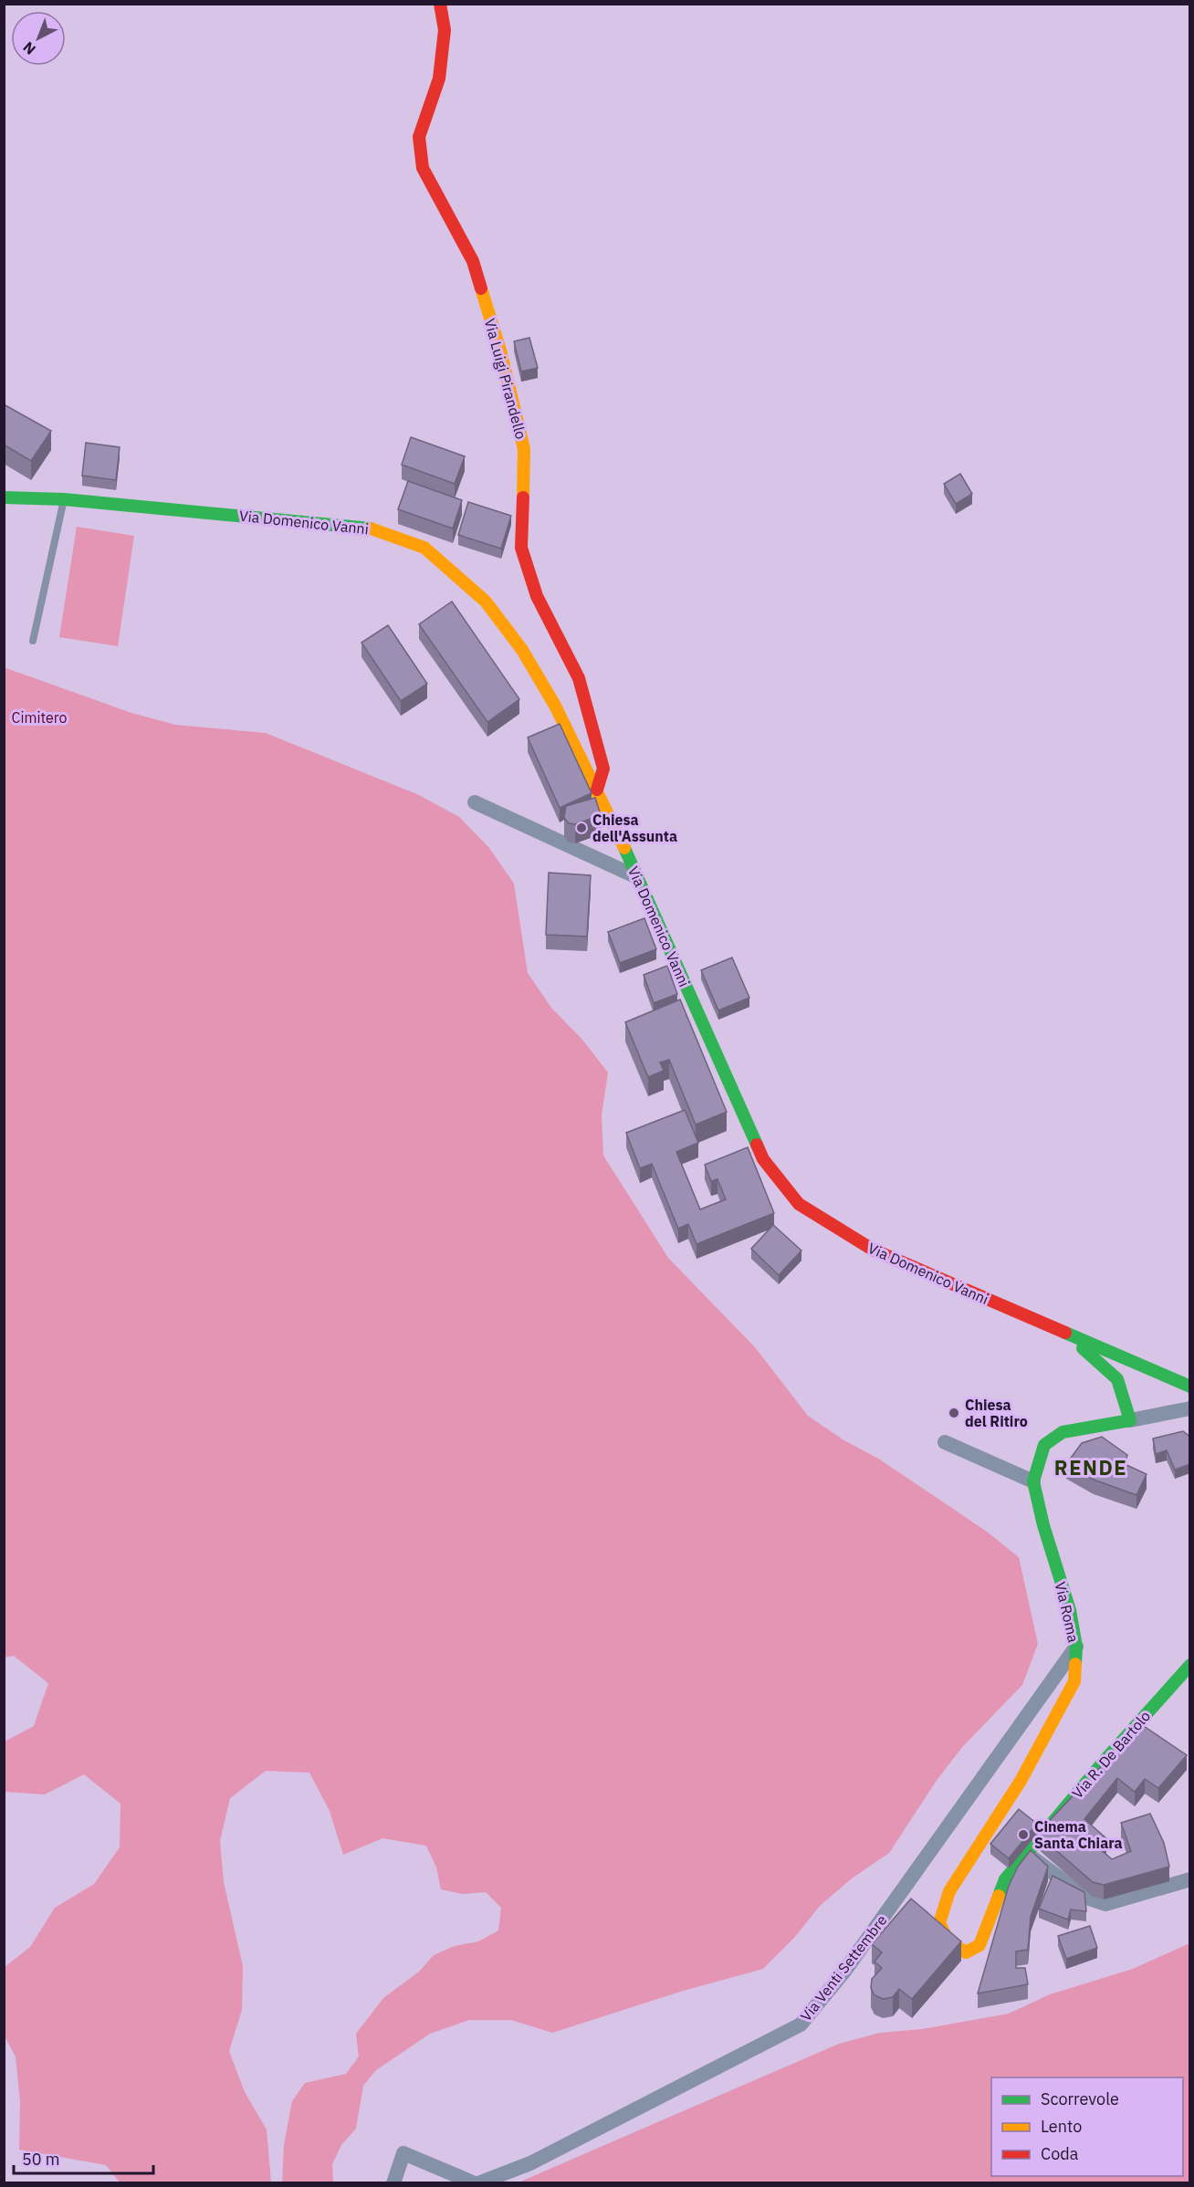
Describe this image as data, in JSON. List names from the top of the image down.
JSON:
{
  "streets": {
    "street": [
      "Via Luigi Pirandello",
      "Via Domenico Vanni",
      "Via Roma",
      "Via R. De Bartolo",
      "Via Venti Settembre"
    ]
  },
  "crossings": [
    ["Via Luigi Pirandello", "Via Domenico Vanni"],
    ["Via Roma", "Via R. De Bartolo"],
    ["Via Roma", "Via Venti Settembre"]
  ],
  "districts": ["RENDE"],
  "parks": ["Cimitero"],
  "places": ["Chiesa dell'Assunta", "Chiesa del Ritiro", "Cinema Santa Chiara"],
  "legend": ["Scorrevole", "Lento", "Coda"],
  "scale_bar": "50 m",
  "north": "bottom left"
}
